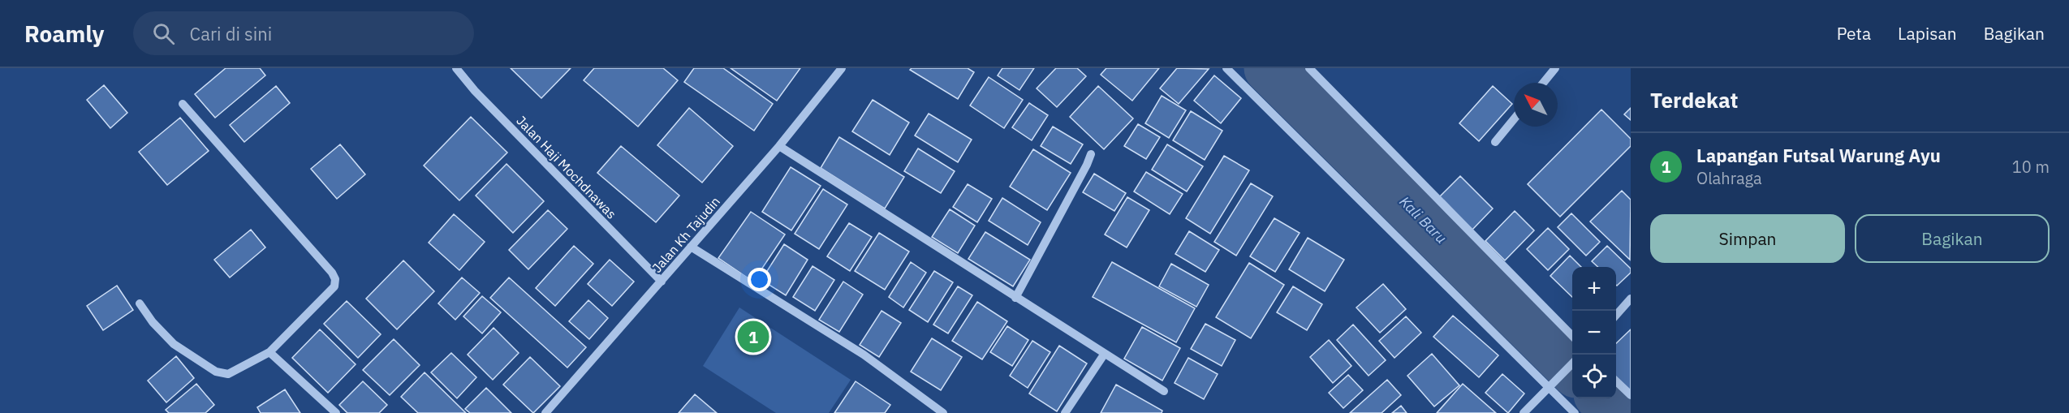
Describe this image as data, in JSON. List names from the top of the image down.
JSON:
{
  "streets": {
    "street": ["Jalan Haji Mochdnawas", "Jalan Kh Tajudin"]
  },
  "crossings": [
    ["Jalan Haji Mochdnawas", "Jalan Kh Tajudin"]
  ],
  "water": ["Kali Baru"],
  "north": "top left",
  "page": {
    "header": "Roamly",
    "search": "Cari di sini",
    "nav": ["Peta", "Lapisan", "Bagikan"],
    "heading": "Terdekat",
    "list": [
      {
        "mark": "1",
        "name": "Lapangan Futsal Warung Ayu",
        "note": "Olahraga",
        "value": "10 m"
      }
    ],
    "buttons": ["Simpan", "Bagikan"],
    "map_buttons": ["+", "−"],
    "pins": "1"
  }
}
